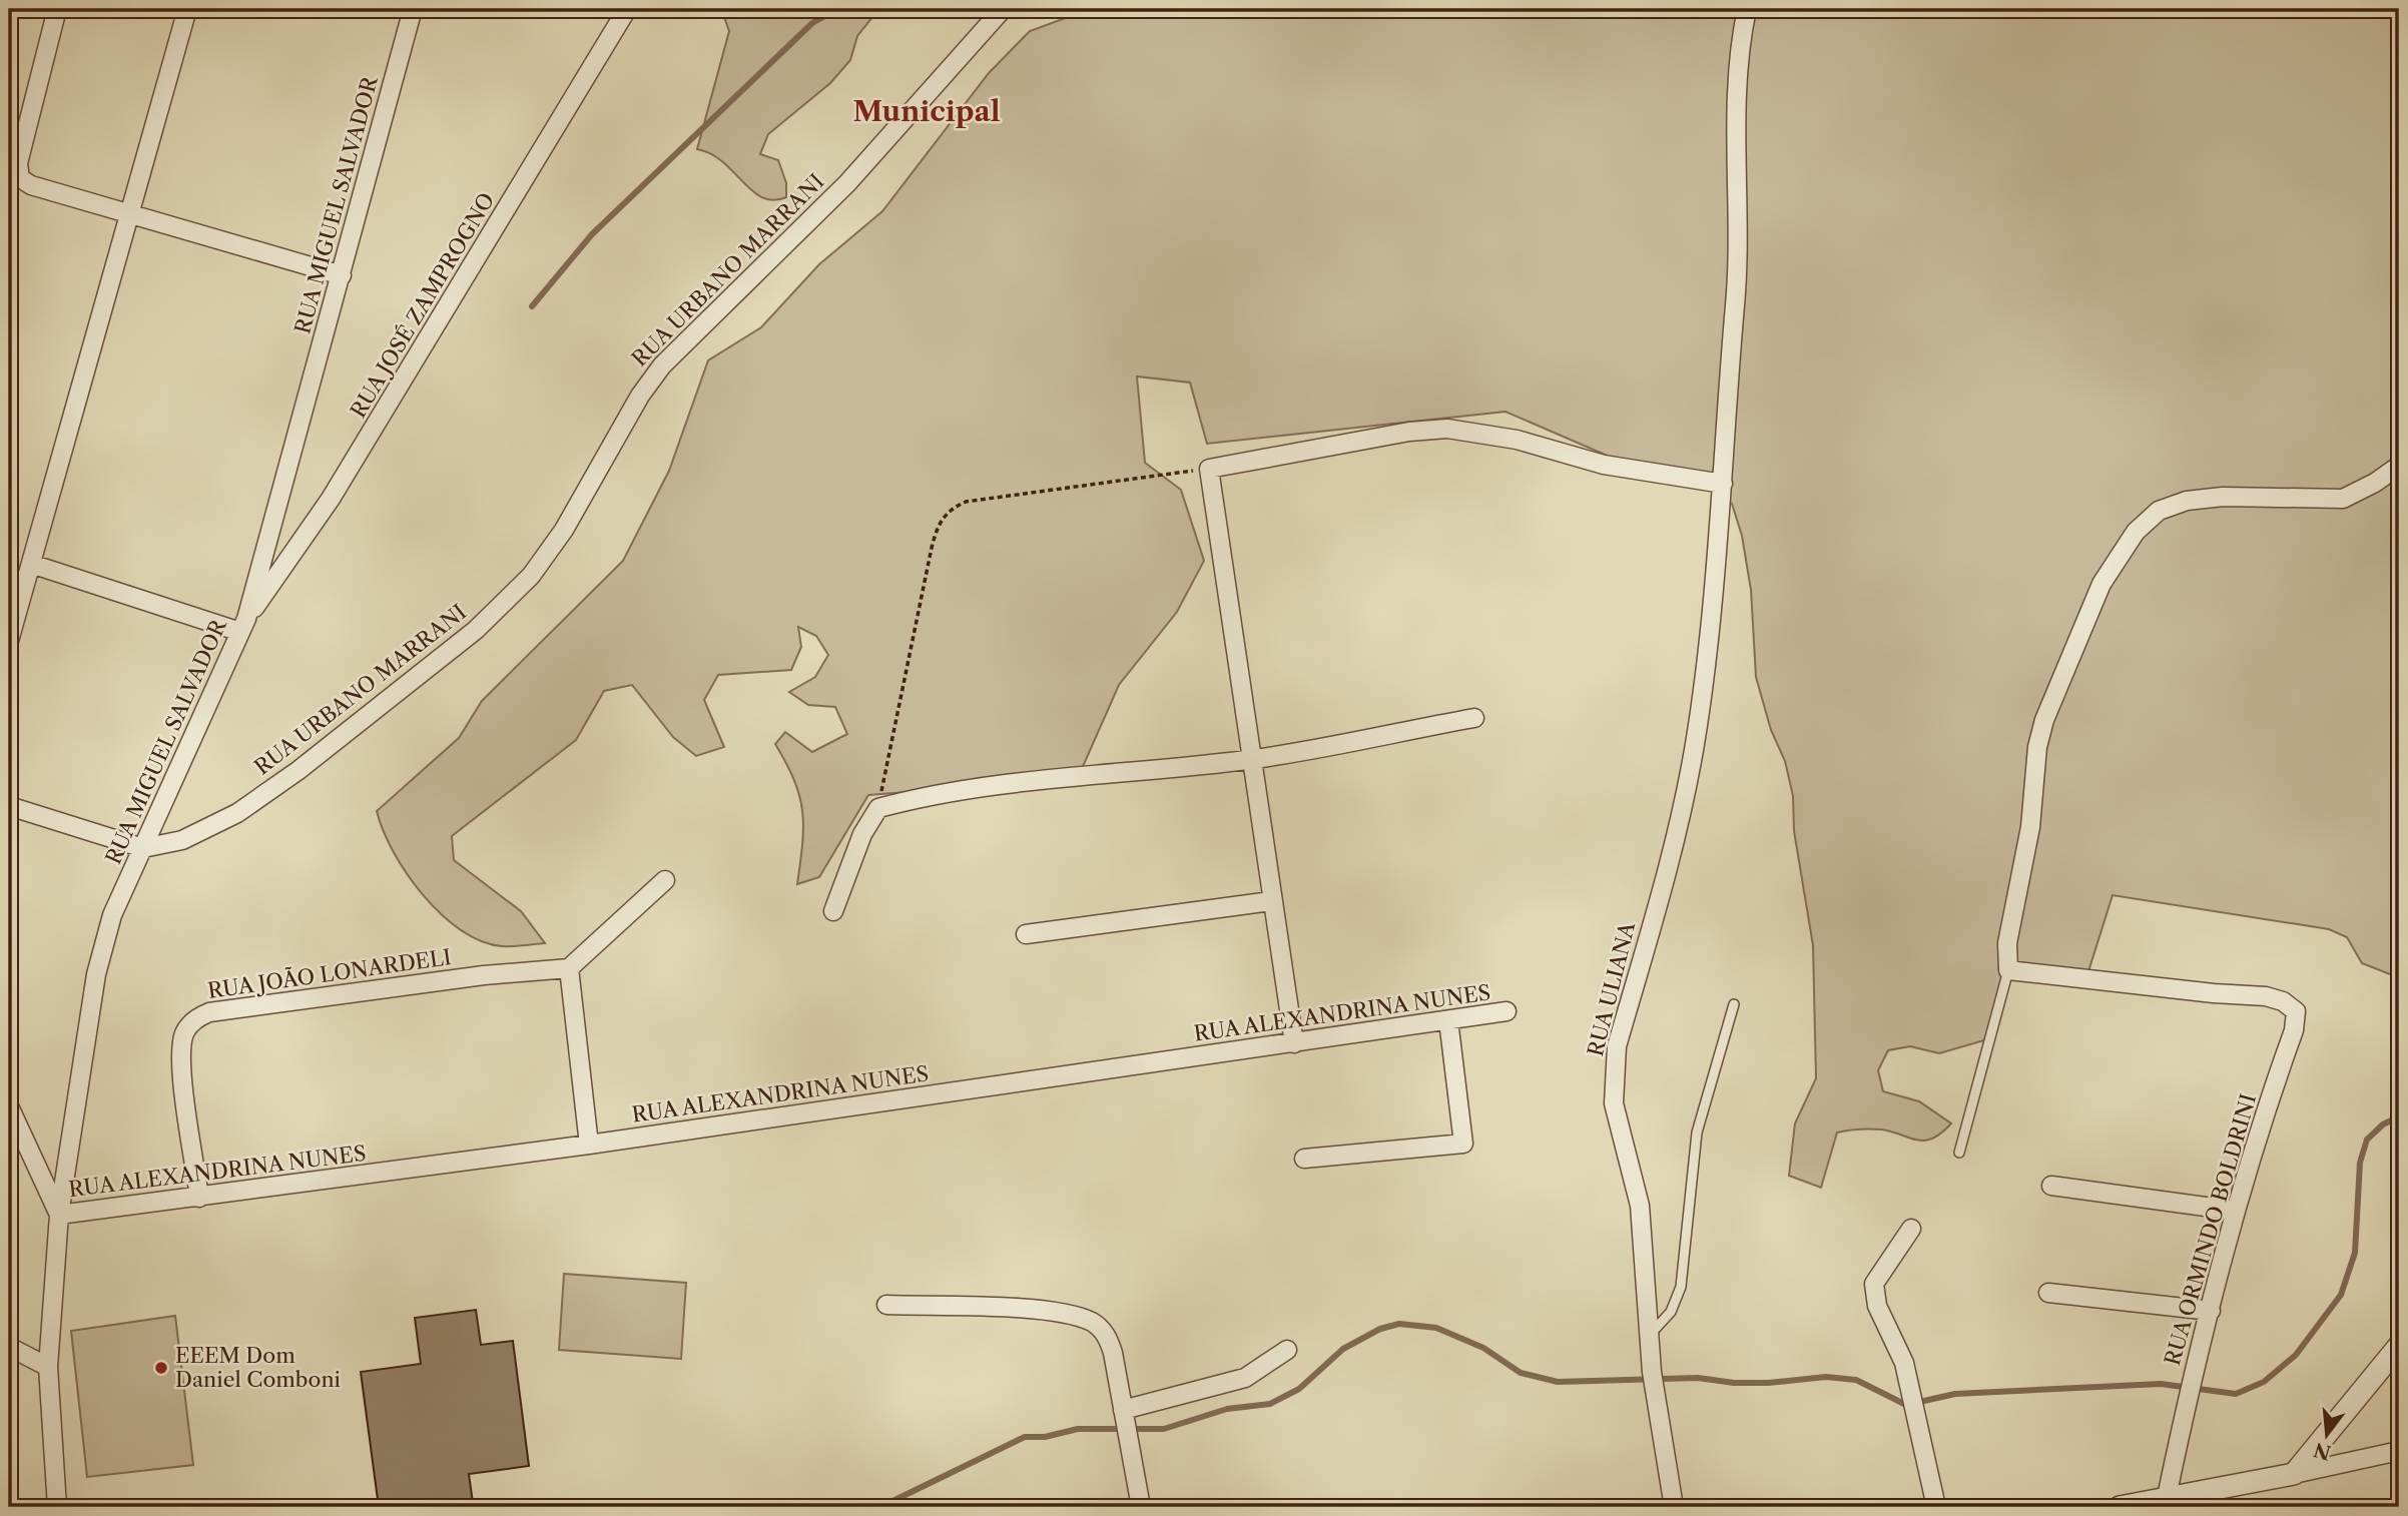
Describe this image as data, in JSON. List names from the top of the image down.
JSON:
{
  "streets": {
    "street": [
      "RUA MIGUEL SALVADOR",
      "RUA URBANO MARRANI",
      "RUA JOSÉ ZAMPROGNO",
      "RUA JOÃO LONARDELI",
      "RUA ULIANA",
      "RUA ALEXANDRINA NUNES",
      "RUA ORMINDO BOLDRINI"
    ]
  },
  "crossings": [
    ["RUA MIGUEL SALVADOR", "RUA URBANO MARRANI"],
    ["RUA MIGUEL SALVADOR", "RUA JOSÉ ZAMPROGNO"],
    ["RUA MIGUEL SALVADOR", "RUA ALEXANDRINA NUNES"],
    ["RUA JOÃO LONARDELI", "RUA ALEXANDRINA NUNES"]
  ],
  "districts": ["Municipal"],
  "places": ["EEEM Dom Daniel Comboni"],
  "north": "bottom"
}
